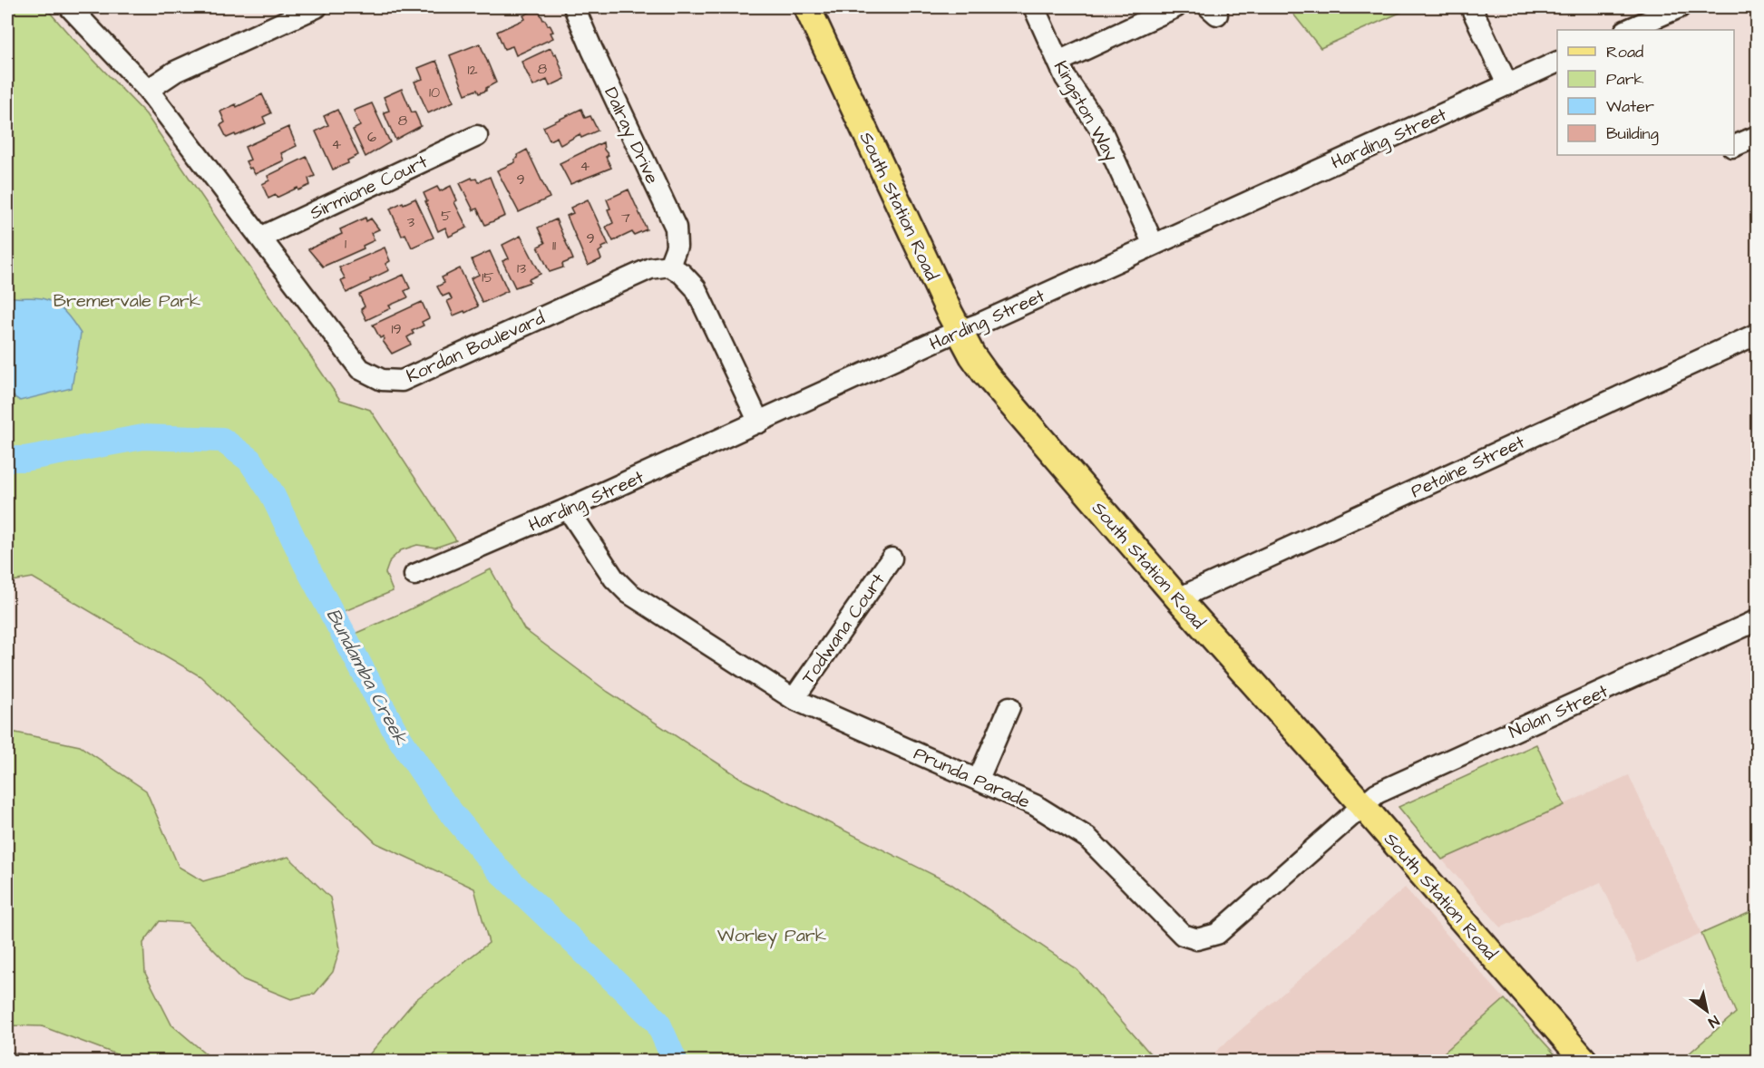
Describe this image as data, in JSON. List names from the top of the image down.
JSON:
{
  "streets": {
    "main road": ["South Station Road"],
    "street": [
      "Kingston Way",
      "Dalray Drive",
      "Harding Street",
      "Sirmione Court",
      "Kordan Boulevard",
      "Petaine Street",
      "Todwana Court",
      "Nolan Street",
      "Prunda Parade"
    ]
  },
  "crossings": [
    ["Kingston Way", "Harding Street"],
    ["Dalray Drive", "Kordan Boulevard"],
    ["Harding Street", "South Station Road"],
    ["Harding Street", "Prunda Parade"],
    ["Sirmione Court", "Kordan Boulevard"],
    ["South Station Road", "Petaine Street"],
    ["South Station Road", "Nolan Street"],
    ["South Station Road", "Prunda Parade"],
    ["Todwana Court", "Prunda Parade"],
    ["Nolan Street", "Prunda Parade"]
  ],
  "water": ["Bundamba Creek"],
  "parks": ["Bremervale Park", "Worley Park"],
  "house_numbers": [
    "8",
    "12",
    "10",
    "8",
    "6",
    "4",
    "4",
    "9",
    "5",
    "7",
    "3",
    "9",
    "1",
    "11",
    "13",
    "15",
    "19"
  ],
  "legend": [
    "Road",
    "Park",
    "Water",
    "Building"
  ],
  "north": "bottom right"
}
